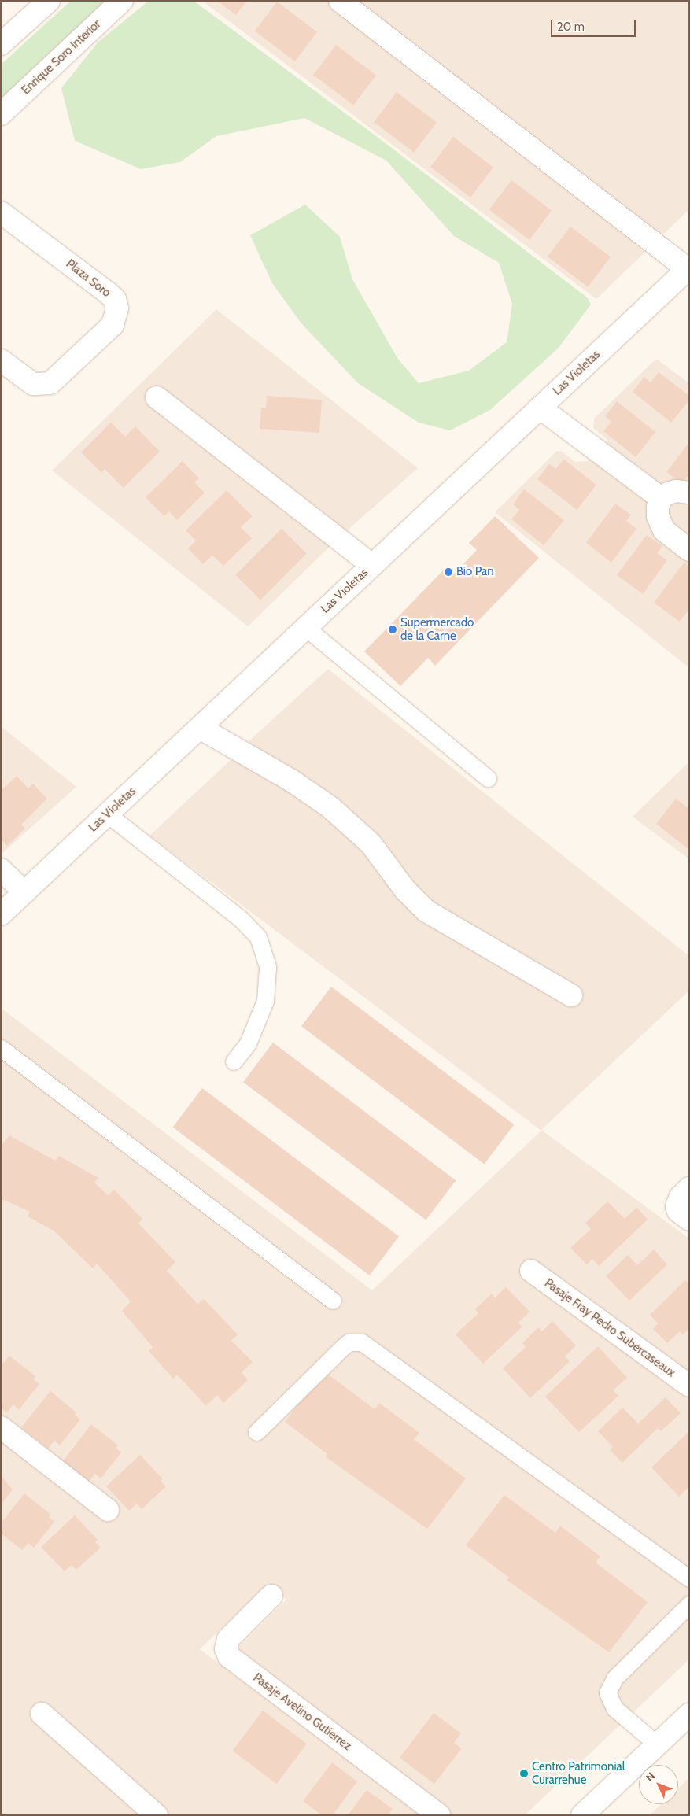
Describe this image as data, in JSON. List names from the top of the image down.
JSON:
{
  "streets": {
    "street": [
      "Enrique Soro Interior",
      "Plaza Soro",
      "Las Violetas",
      "Pasaje Fray Pedro Subercaseaux",
      "Pasaje Avelino Gutierrez"
    ]
  },
  "places": ["Bio Pan", "Supermercado de la Carne", "Centro Patrimonial Curarrehue"],
  "scale_bar": "20 m",
  "north": "top left"
}
